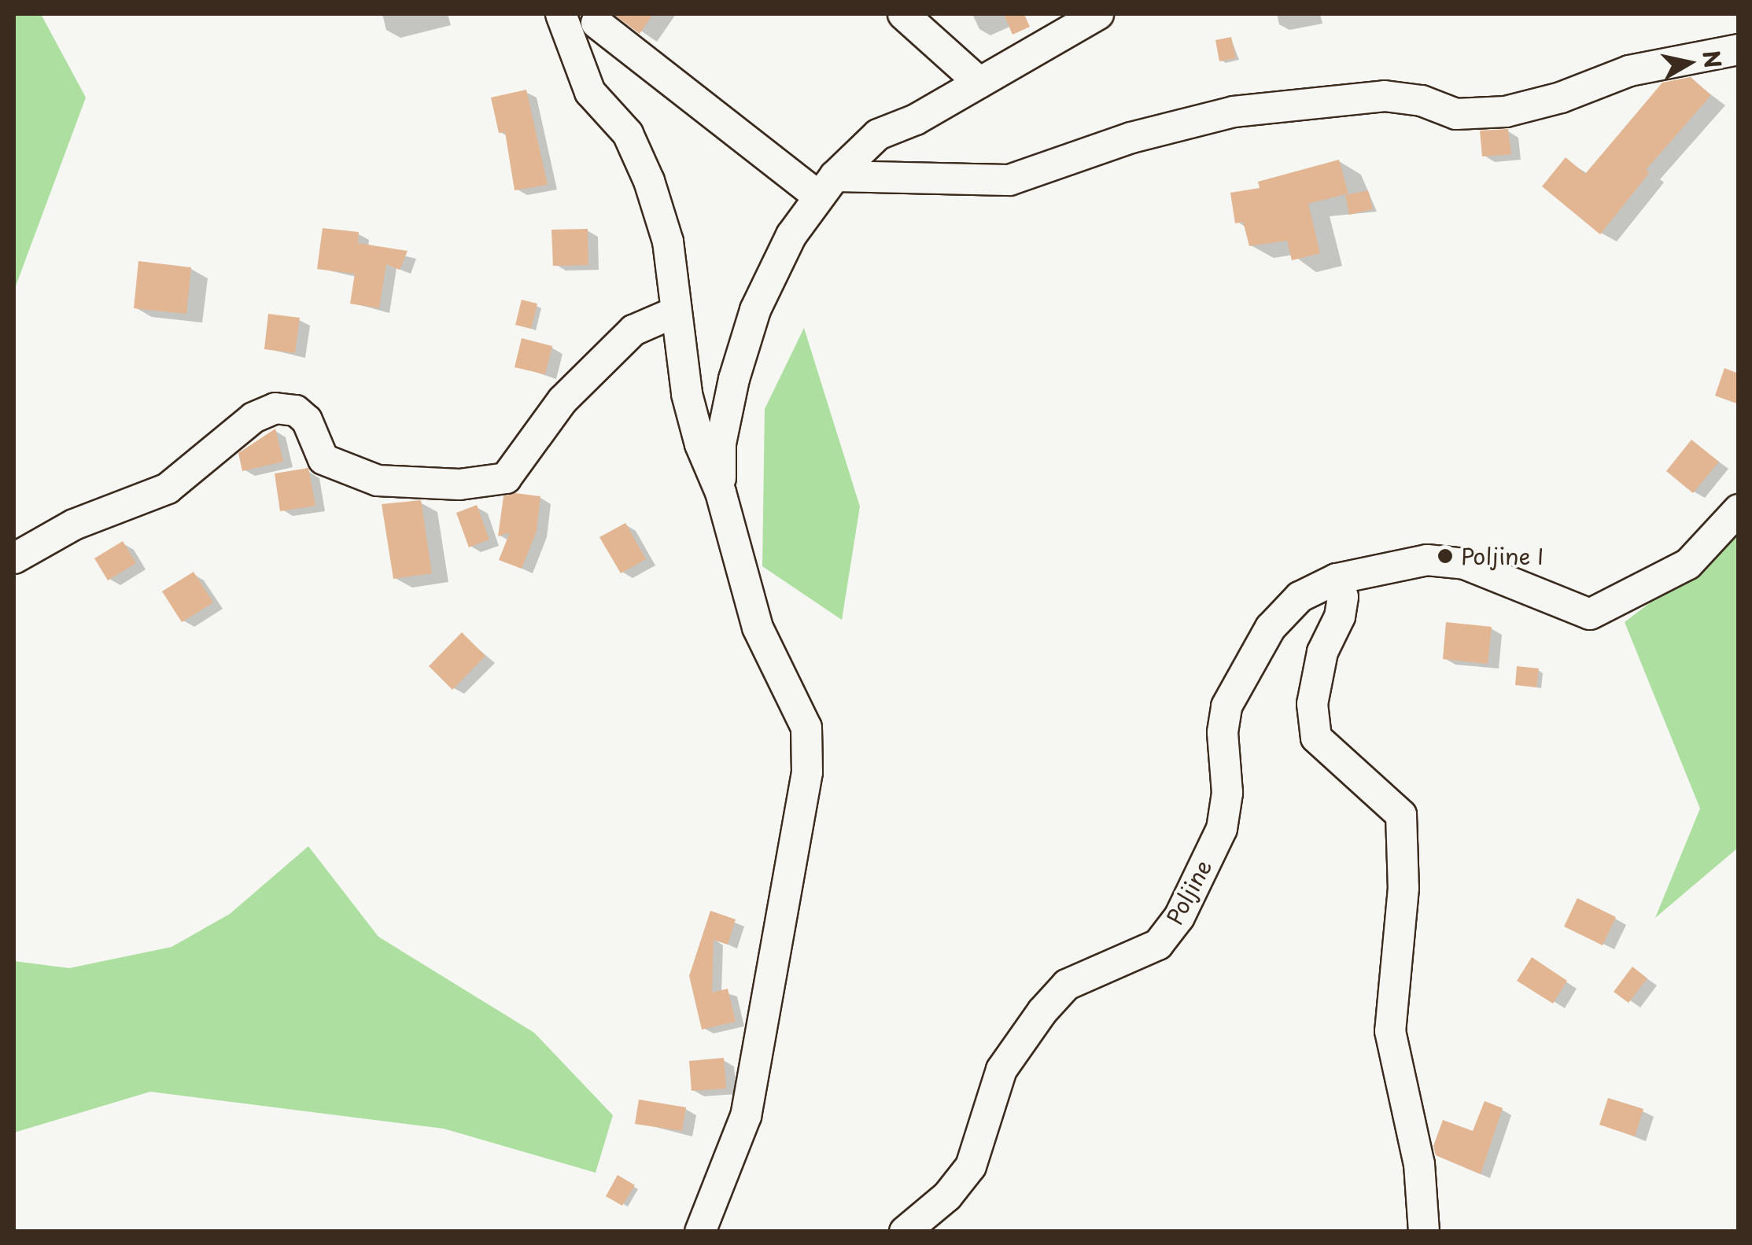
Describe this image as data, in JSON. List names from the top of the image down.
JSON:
{
  "streets": {
    "street": ["Poljine"]
  },
  "places": ["Poljine I"],
  "north": "right"
}
